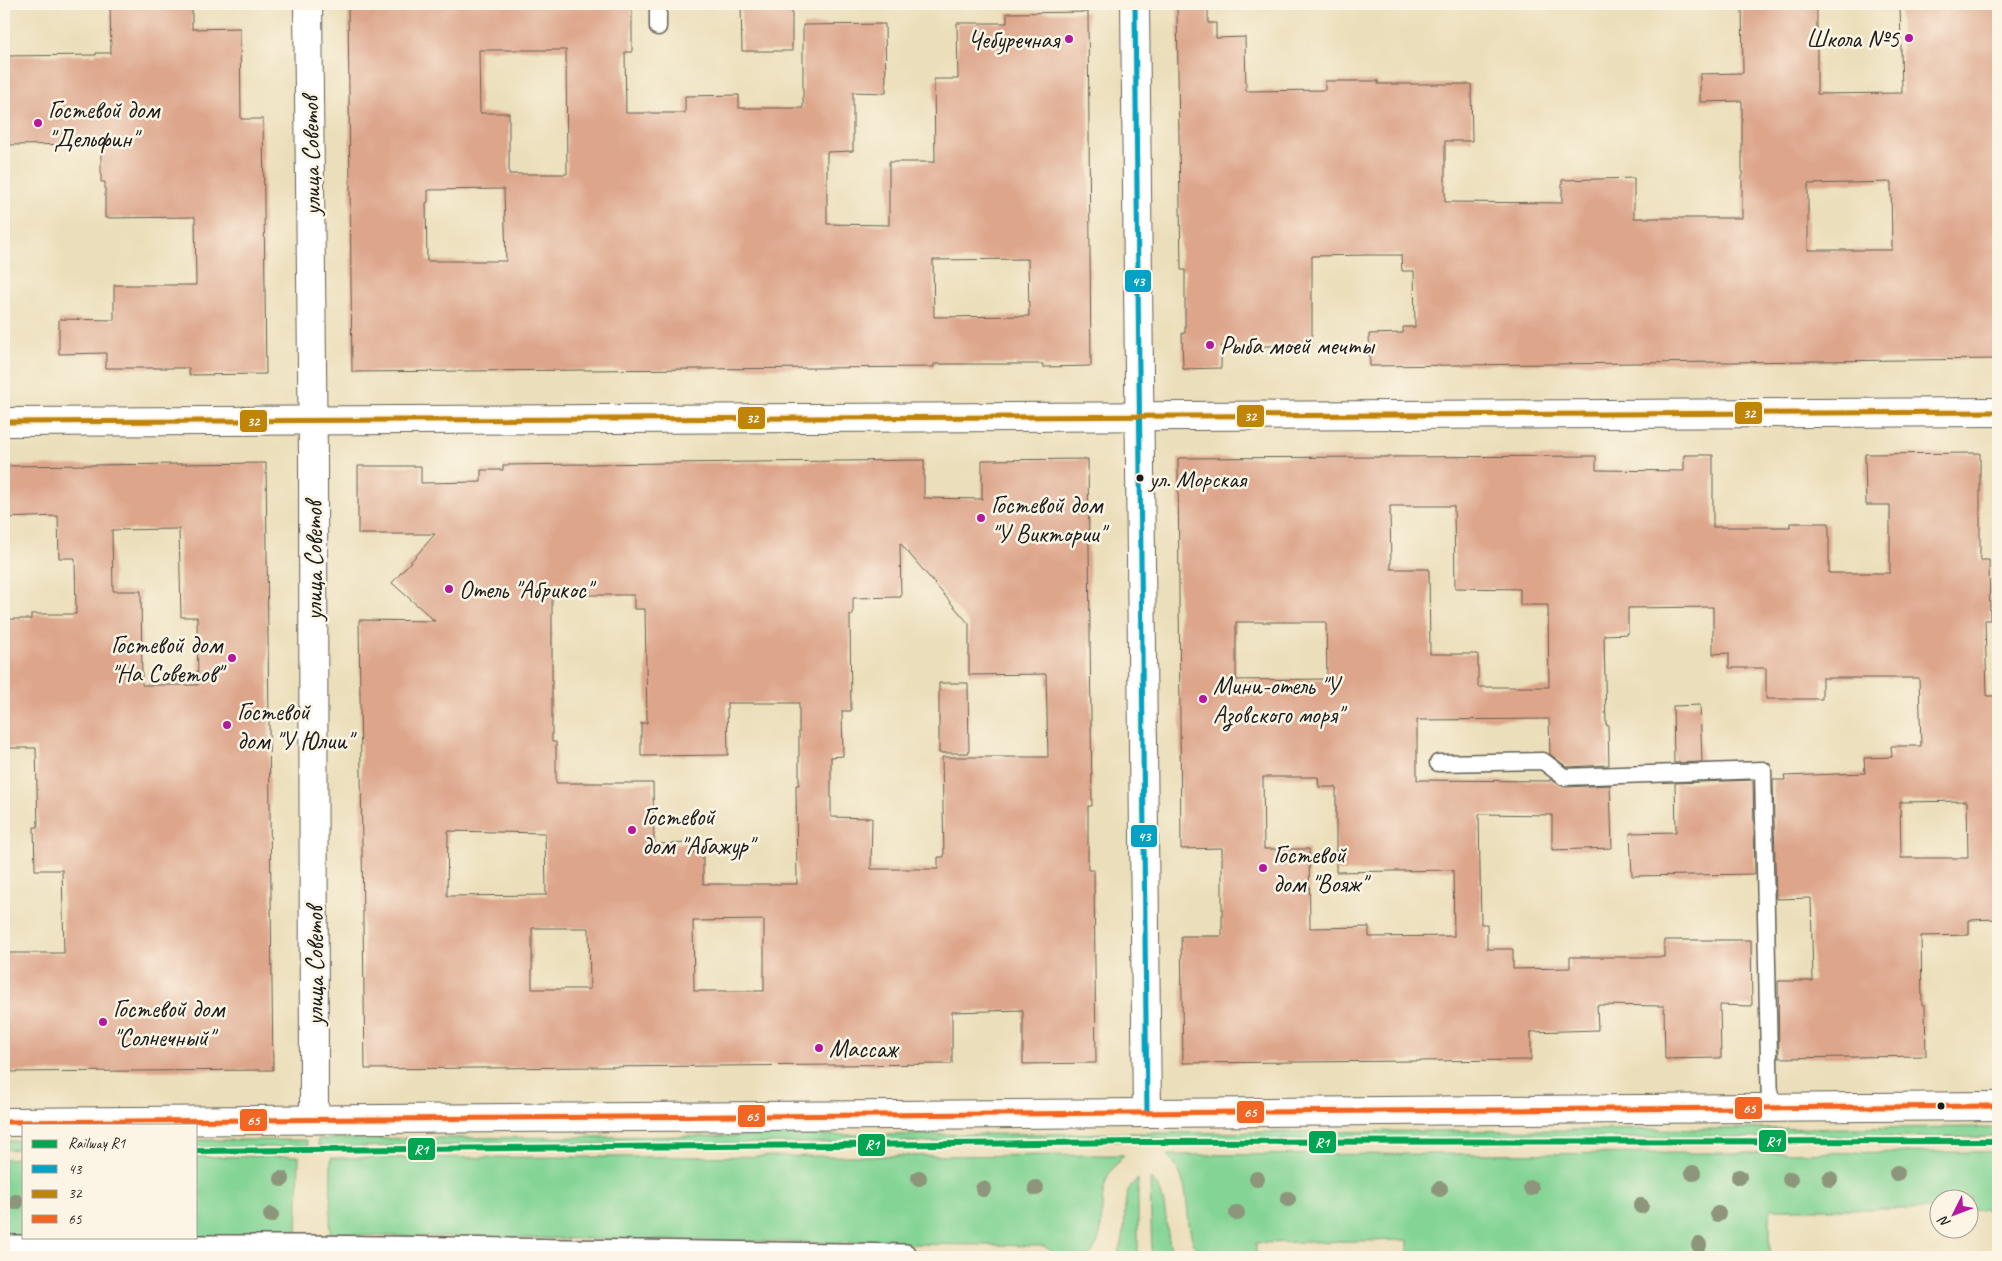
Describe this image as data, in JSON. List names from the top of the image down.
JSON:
{
  "streets": {
    "street": ["улица Советов"]
  },
  "places": [
    "Школа №5",
    "Чебуречная",
    "Гостевой дом \"Дельфин\"",
    "Рыба моей мечты",
    "ул. Морская",
    "Гостевой дом \"У Виктории\"",
    "Отель \"Абрикос\"",
    "Гостевой дом \"На Советов\"",
    "Мини-отель \"У Азовского моря\"",
    "Гостевой дом \"У Юлии\"",
    "Гостевой дом \"Абажур\"",
    "Гостевой дом \"Вояж\"",
    "Гостевой дом \"Солнечный\"",
    "Массаж"
  ],
  "lines": [
    "transit line 43",
    "transit line 32",
    "transit line 65",
    "rail line R1"
  ],
  "legend": [
    "Railway R1",
    "43",
    "32",
    "65"
  ],
  "north": "bottom left"
}
